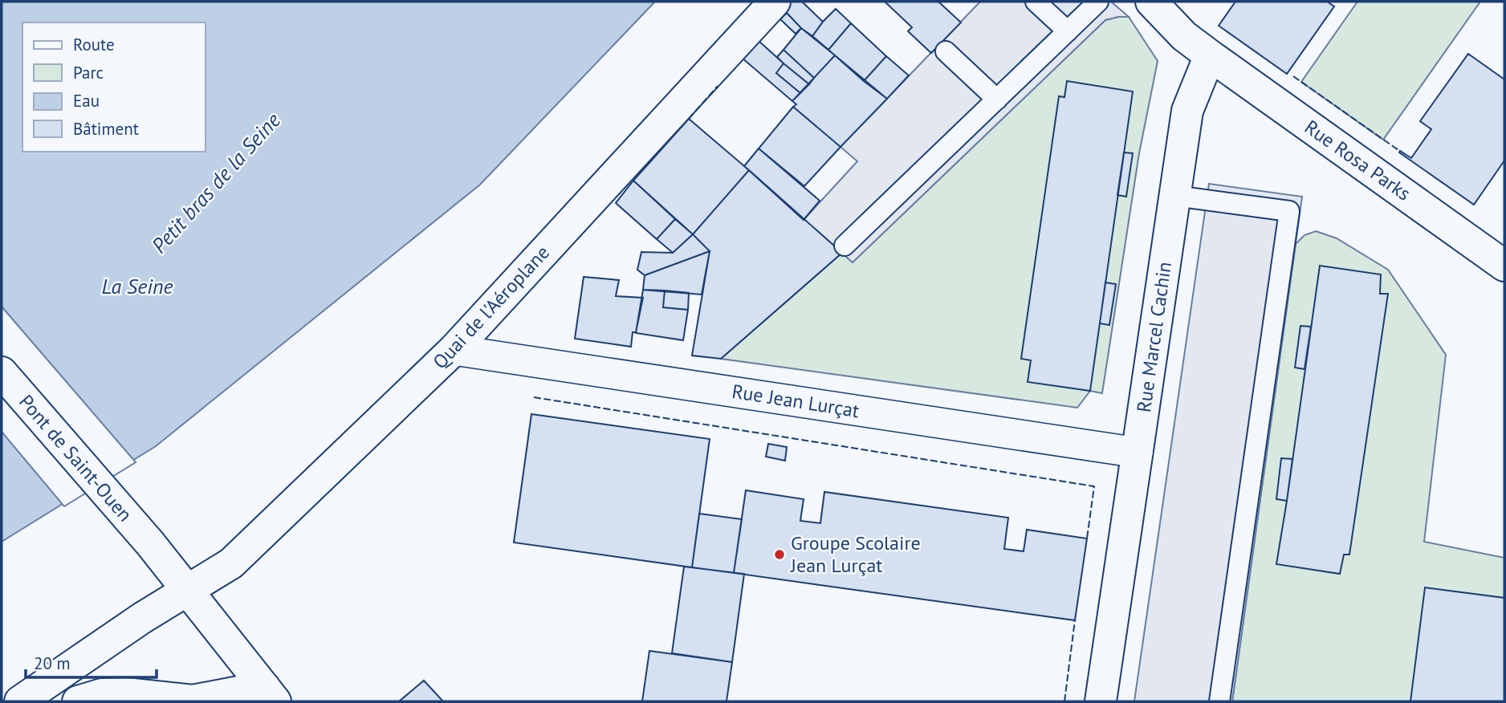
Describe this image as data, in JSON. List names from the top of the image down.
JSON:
{
  "streets": {
    "street": [
      "Rue Rosa Parks",
      "Quai de l'Aéroplane",
      "Rue Marcel Cachin",
      "Rue Jean Lurçat",
      "Pont de Saint-Ouen"
    ]
  },
  "crossings": [
    ["Rue Rosa Parks", "Rue Marcel Cachin"],
    ["Quai de l'Aéroplane", "Rue Jean Lurçat"],
    ["Quai de l'Aéroplane", "Pont de Saint-Ouen"],
    ["Rue Marcel Cachin", "Rue Jean Lurçat"]
  ],
  "water": ["Petit bras de la Seine", "La Seine"],
  "places": ["Groupe Scolaire Jean Lurçat"],
  "legend": [
    "Route",
    "Parc",
    "Eau",
    "Bâtiment"
  ],
  "scale_bar": "20 m"
}
